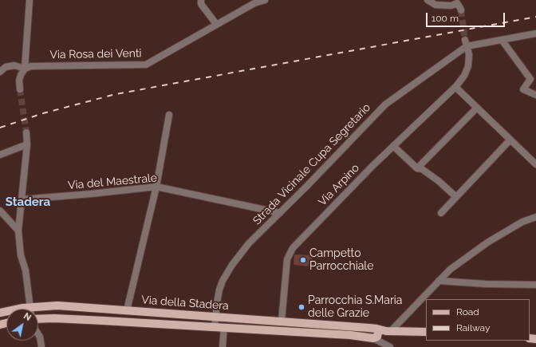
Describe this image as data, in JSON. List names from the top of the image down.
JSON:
{
  "streets": {
    "main road": ["Via della Stadera"],
    "street": [
      "Via Rosa dei Venti",
      "Strada Vicinale Cupa Segretario",
      "Via del Maestrale",
      "Via Arpino"
    ]
  },
  "crossings": [
    ["Strada Vicinale Cupa Segretario", "Via del Maestrale"],
    ["Strada Vicinale Cupa Segretario", "Via Arpino"],
    ["Strada Vicinale Cupa Segretario", "Via della Stadera"],
    ["Via Arpino", "Via della Stadera"]
  ],
  "districts": ["Stadera"],
  "places": ["Campetto Parrocchiale", "Parrocchia S.Maria delle Grazie"],
  "legend": ["Road", "Railway"],
  "scale_bar": "100 m",
  "north": "top right"
}
